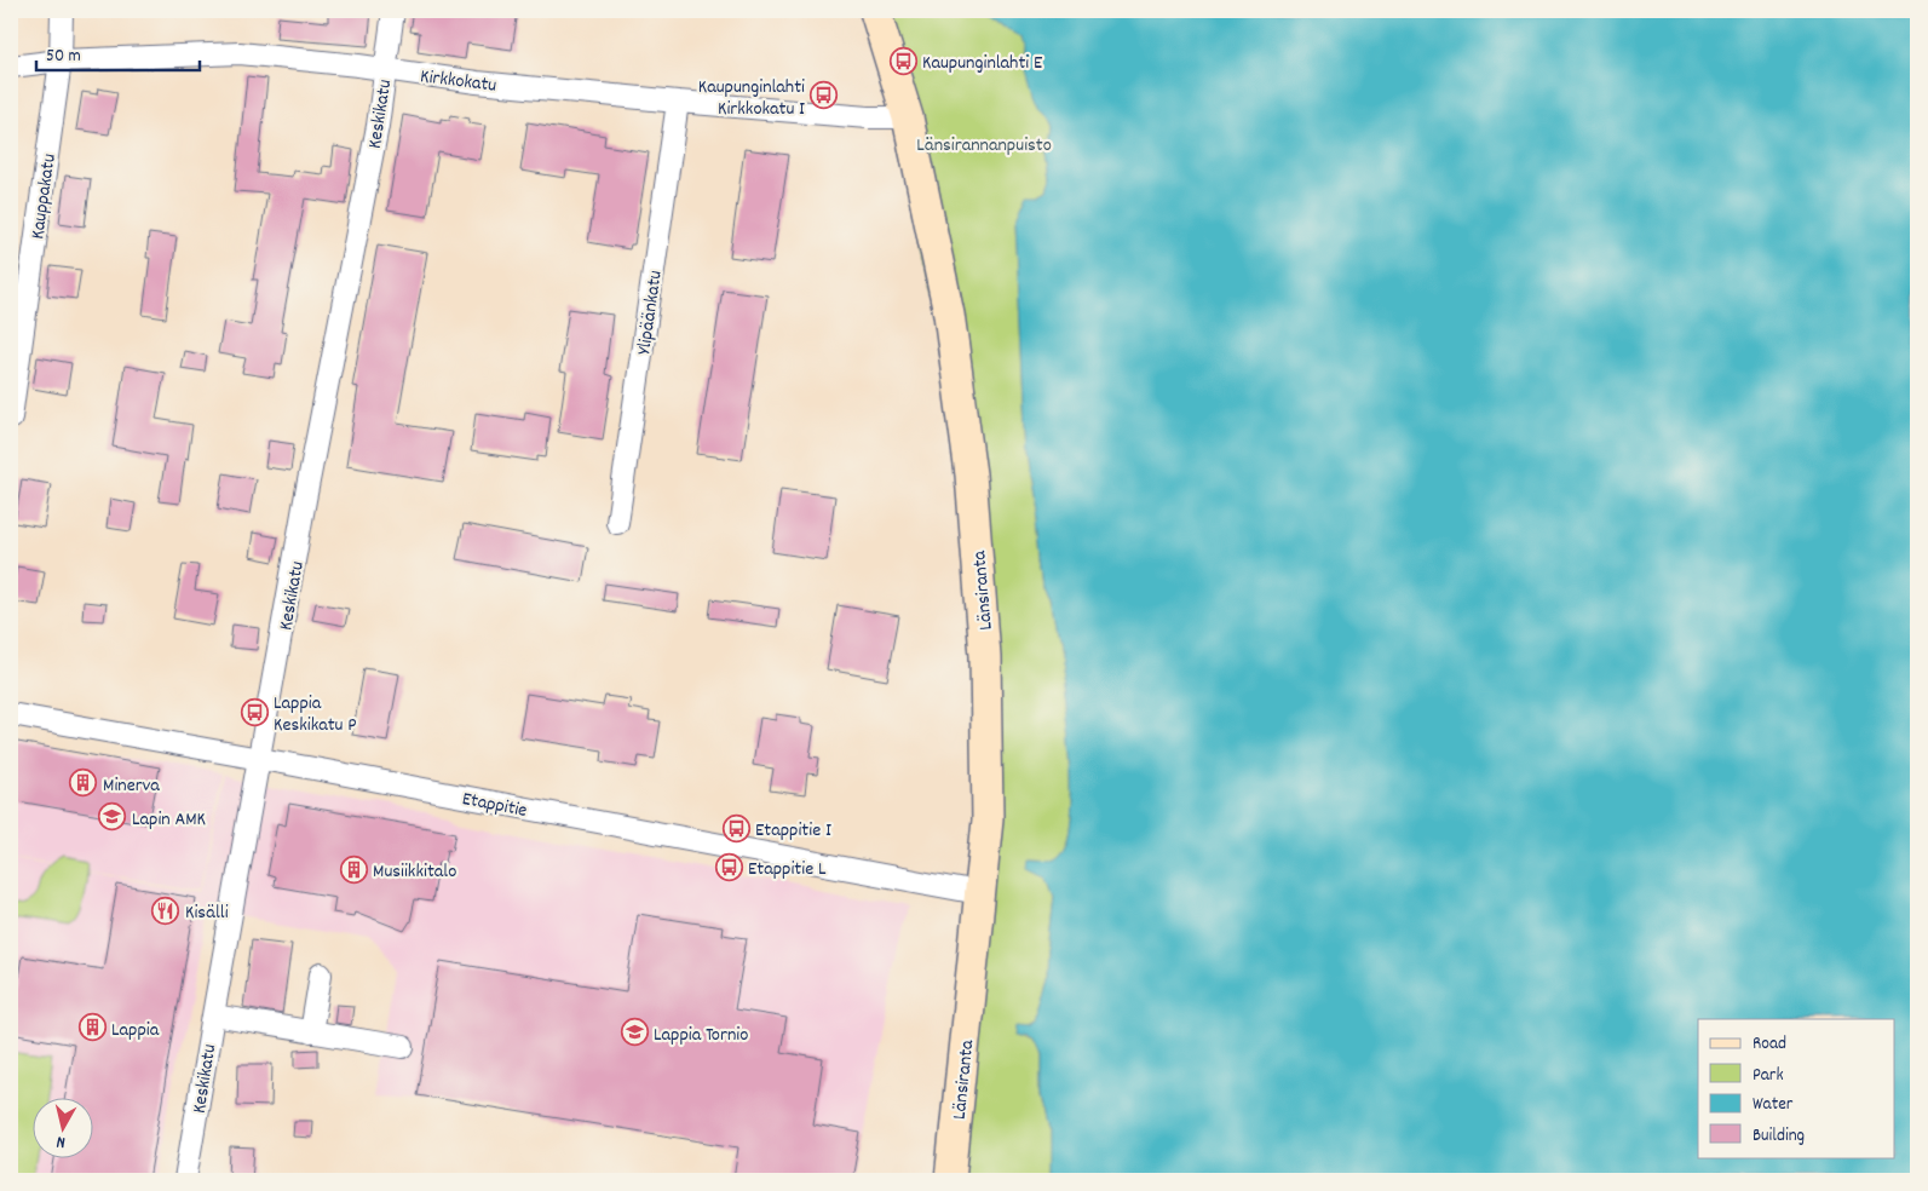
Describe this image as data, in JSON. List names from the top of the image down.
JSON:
{
  "streets": {
    "street": [
      "Kirkkokatu",
      "Keskikatu",
      "Kauppakatu",
      "Ylipäänkatu",
      "Länsiranta",
      "Etappitie"
    ]
  },
  "crossings": [
    ["Kirkkokatu", "Keskikatu"],
    ["Kirkkokatu", "Kauppakatu"],
    ["Kirkkokatu", "Ylipäänkatu"],
    ["Kirkkokatu", "Länsiranta"],
    ["Keskikatu", "Etappitie"],
    ["Länsiranta", "Etappitie"]
  ],
  "parks": ["Länsirannanpuisto"],
  "places": {
    "bus stop": [
      "Kaupunginlahti E",
      "Kaupunginlahti Kirkkokatu I",
      "Lappia Keskikatu P",
      "Etappitie I",
      "Etappitie L"
    ],
    "building": ["Minerva", "Musiikkitalo", "Lappia"],
    "school or university": ["Lapin AMK", "Lappia Tornio"],
    "restaurant": ["Kisälli"]
  },
  "legend": [
    "Road",
    "Park",
    "Water",
    "Building"
  ],
  "scale_bar": "50 m",
  "north": "bottom"
}
